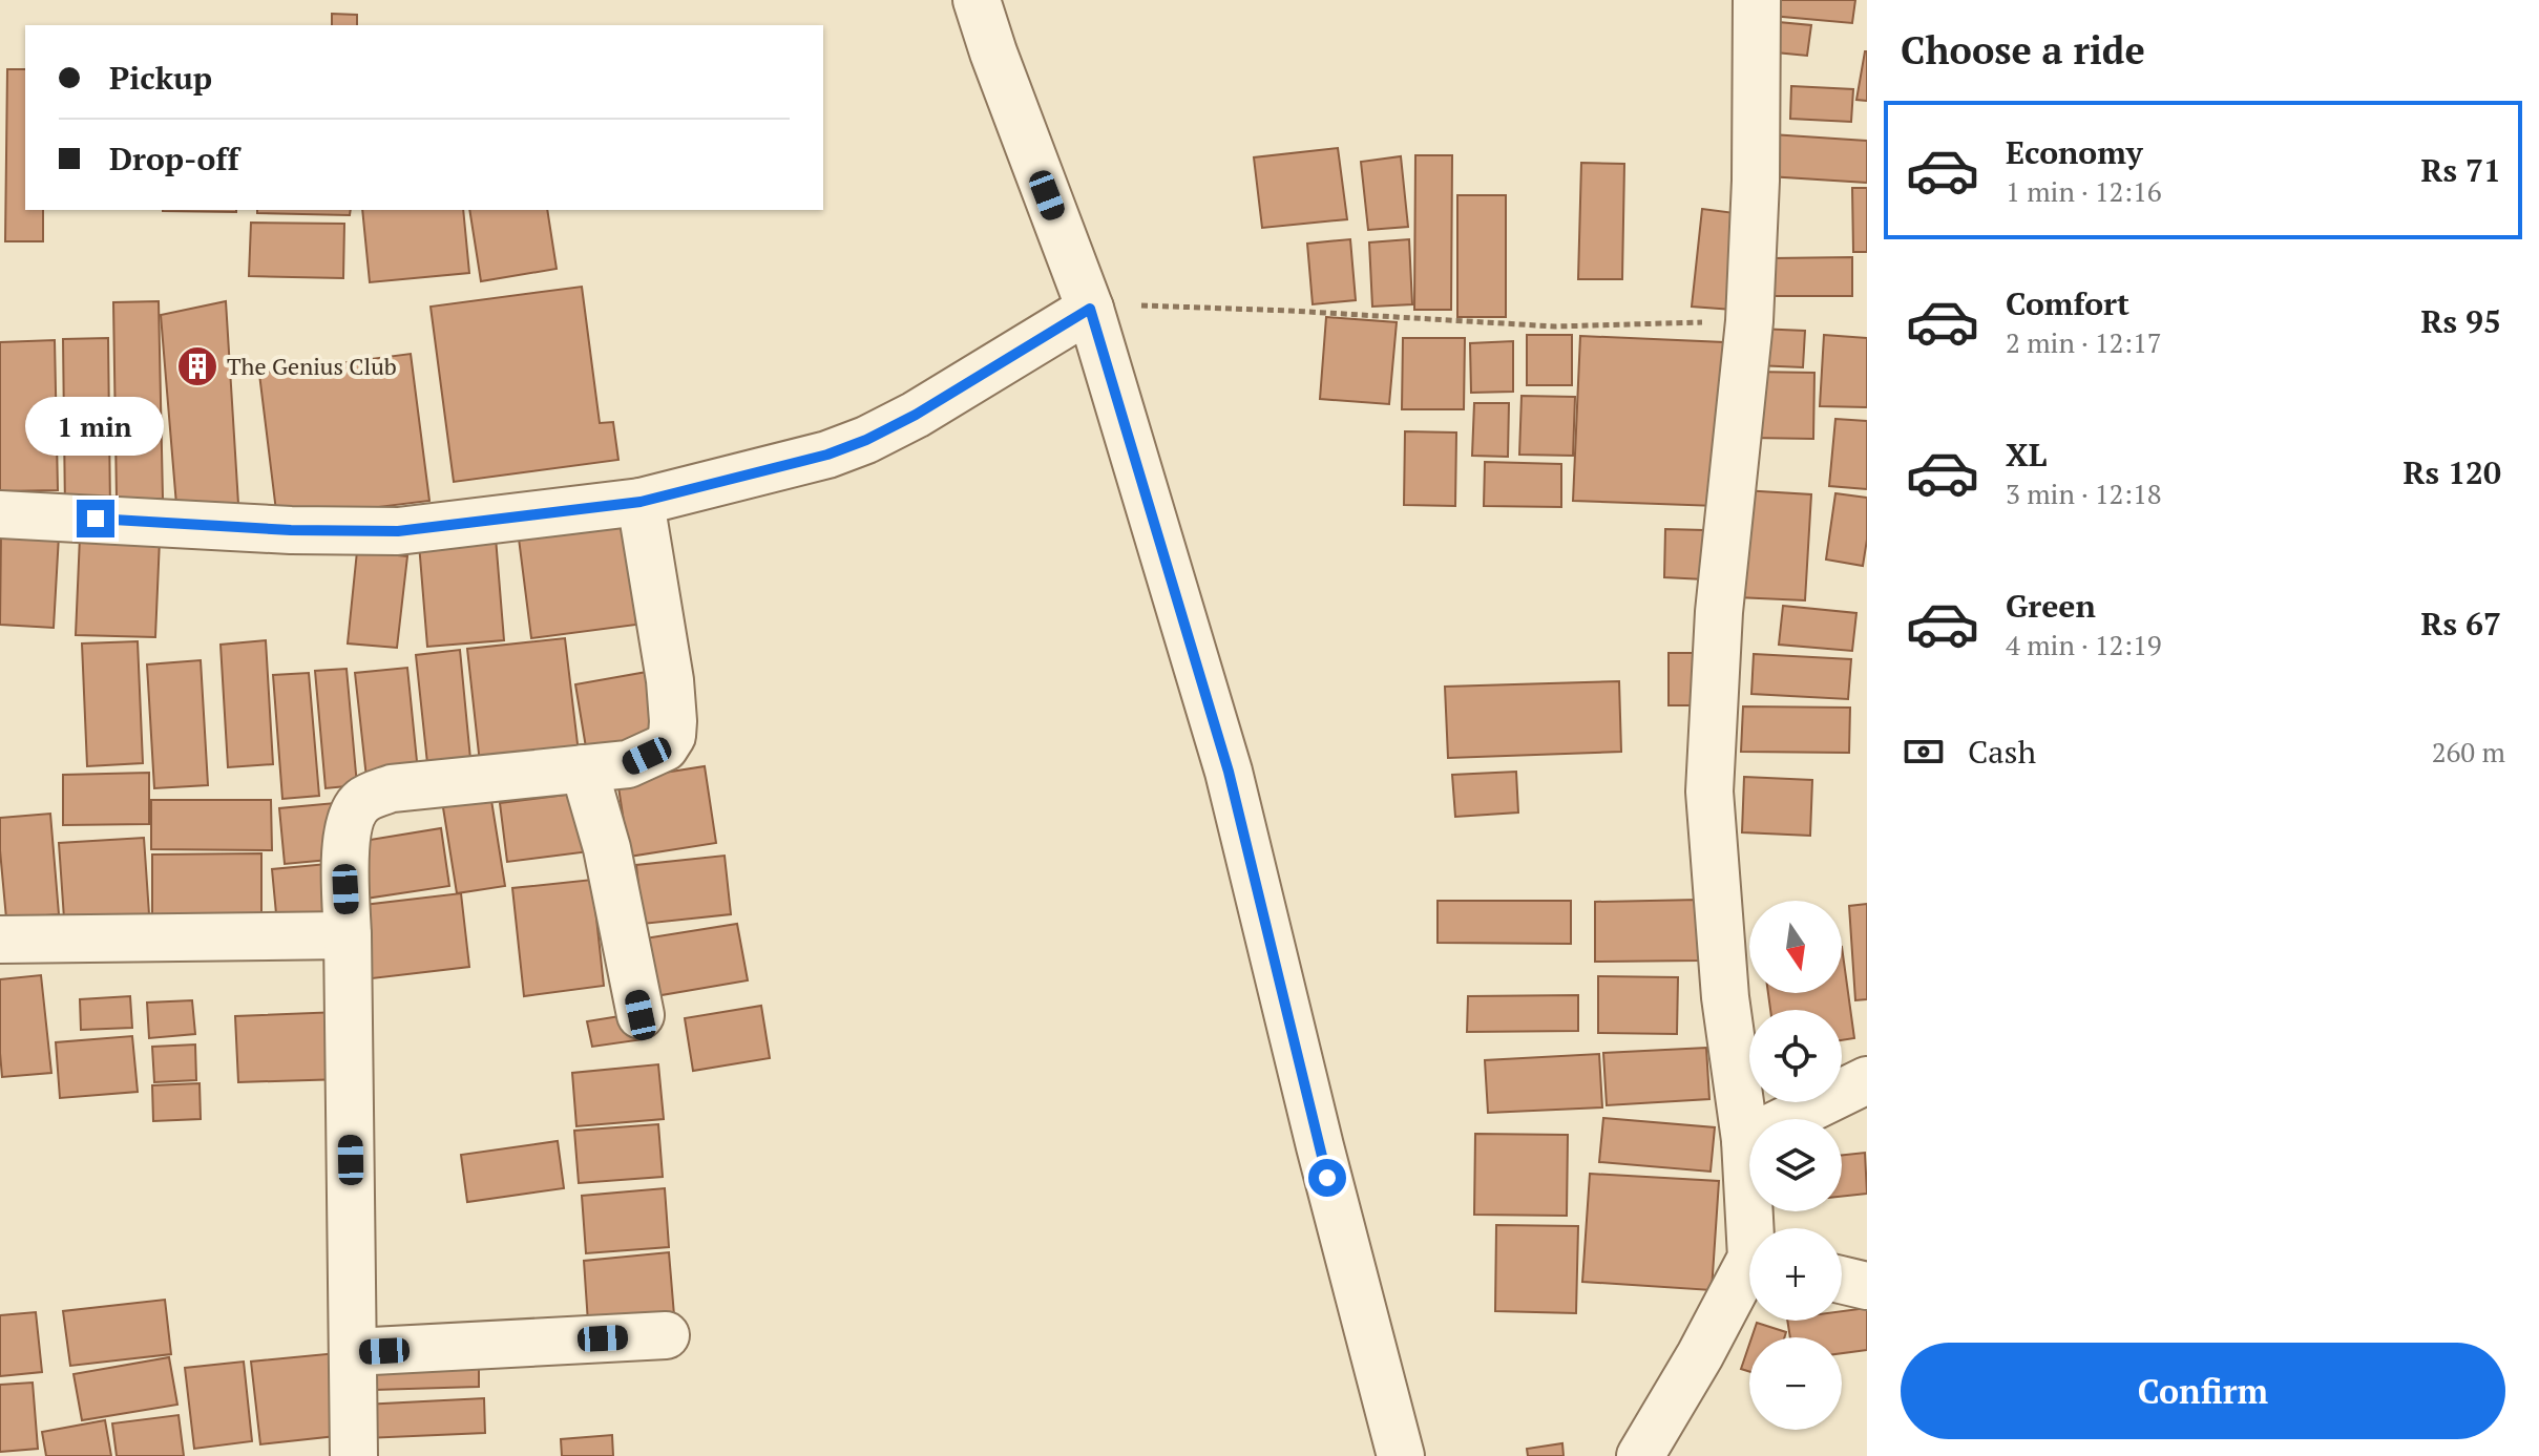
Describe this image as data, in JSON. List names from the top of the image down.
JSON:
{
  "places": {
    "building": ["The Genius Club"]
  },
  "north": "bottom",
  "page": {
    "heading": "Choose a ride",
    "banner": ["Pickup", "Drop-off"],
    "list": [
      {
        "name": "Economy",
        "note": "1 min · 12:16",
        "value": "Rs 71"
      },
      {
        "name": "Comfort",
        "note": "2 min · 12:17",
        "value": "Rs 95"
      },
      {
        "name": "XL",
        "note": "3 min · 12:18",
        "value": "Rs 120"
      },
      {
        "name": "Green",
        "note": "4 min · 12:19",
        "value": "Rs 67"
      }
    ],
    "bubble": "1 min",
    "pay": ["Cash", "260 m"],
    "map_buttons": ["+", "−"],
    "buttons": "Confirm"
  }
}
